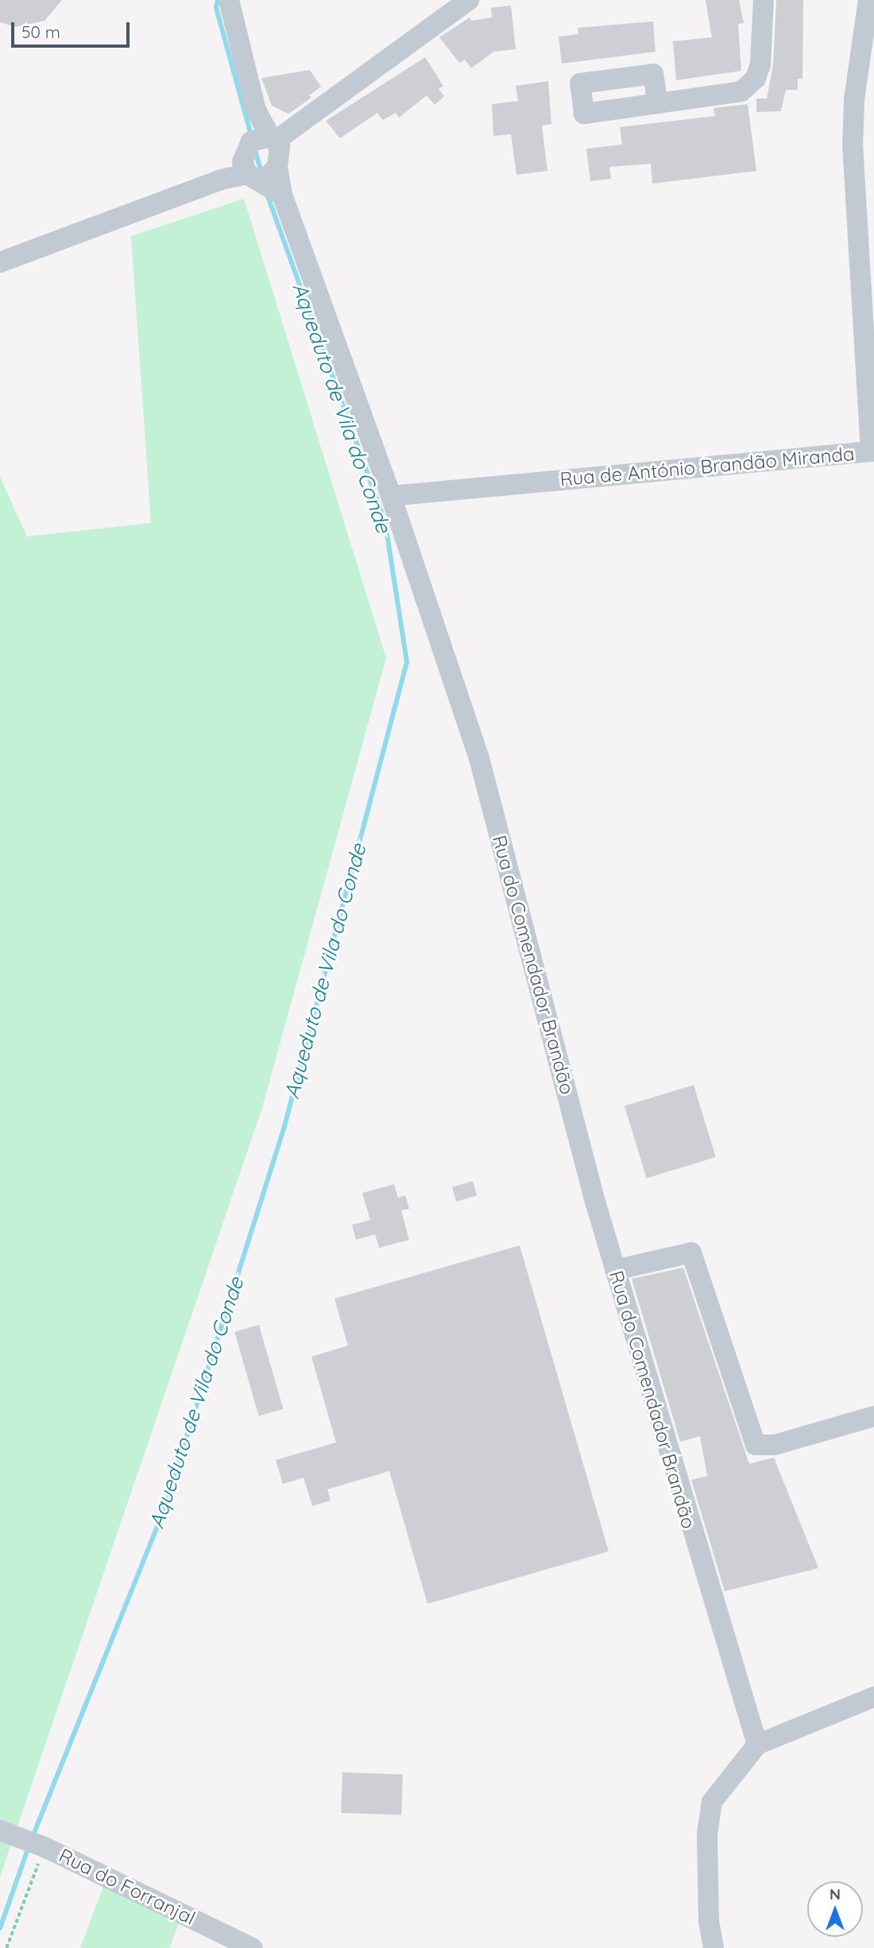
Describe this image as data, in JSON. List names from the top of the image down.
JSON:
{
  "streets": {
    "street": ["Rua de António Brandão Miranda", "Rua do Comendador Brandão", "Rua do Forranjal"]
  },
  "crossings": [
    ["Rua de António Brandão Miranda", "Rua do Comendador Brandão"]
  ],
  "water": ["Aqueduto de Vila do Conde"],
  "scale_bar": "50 m",
  "north": "top"
}
